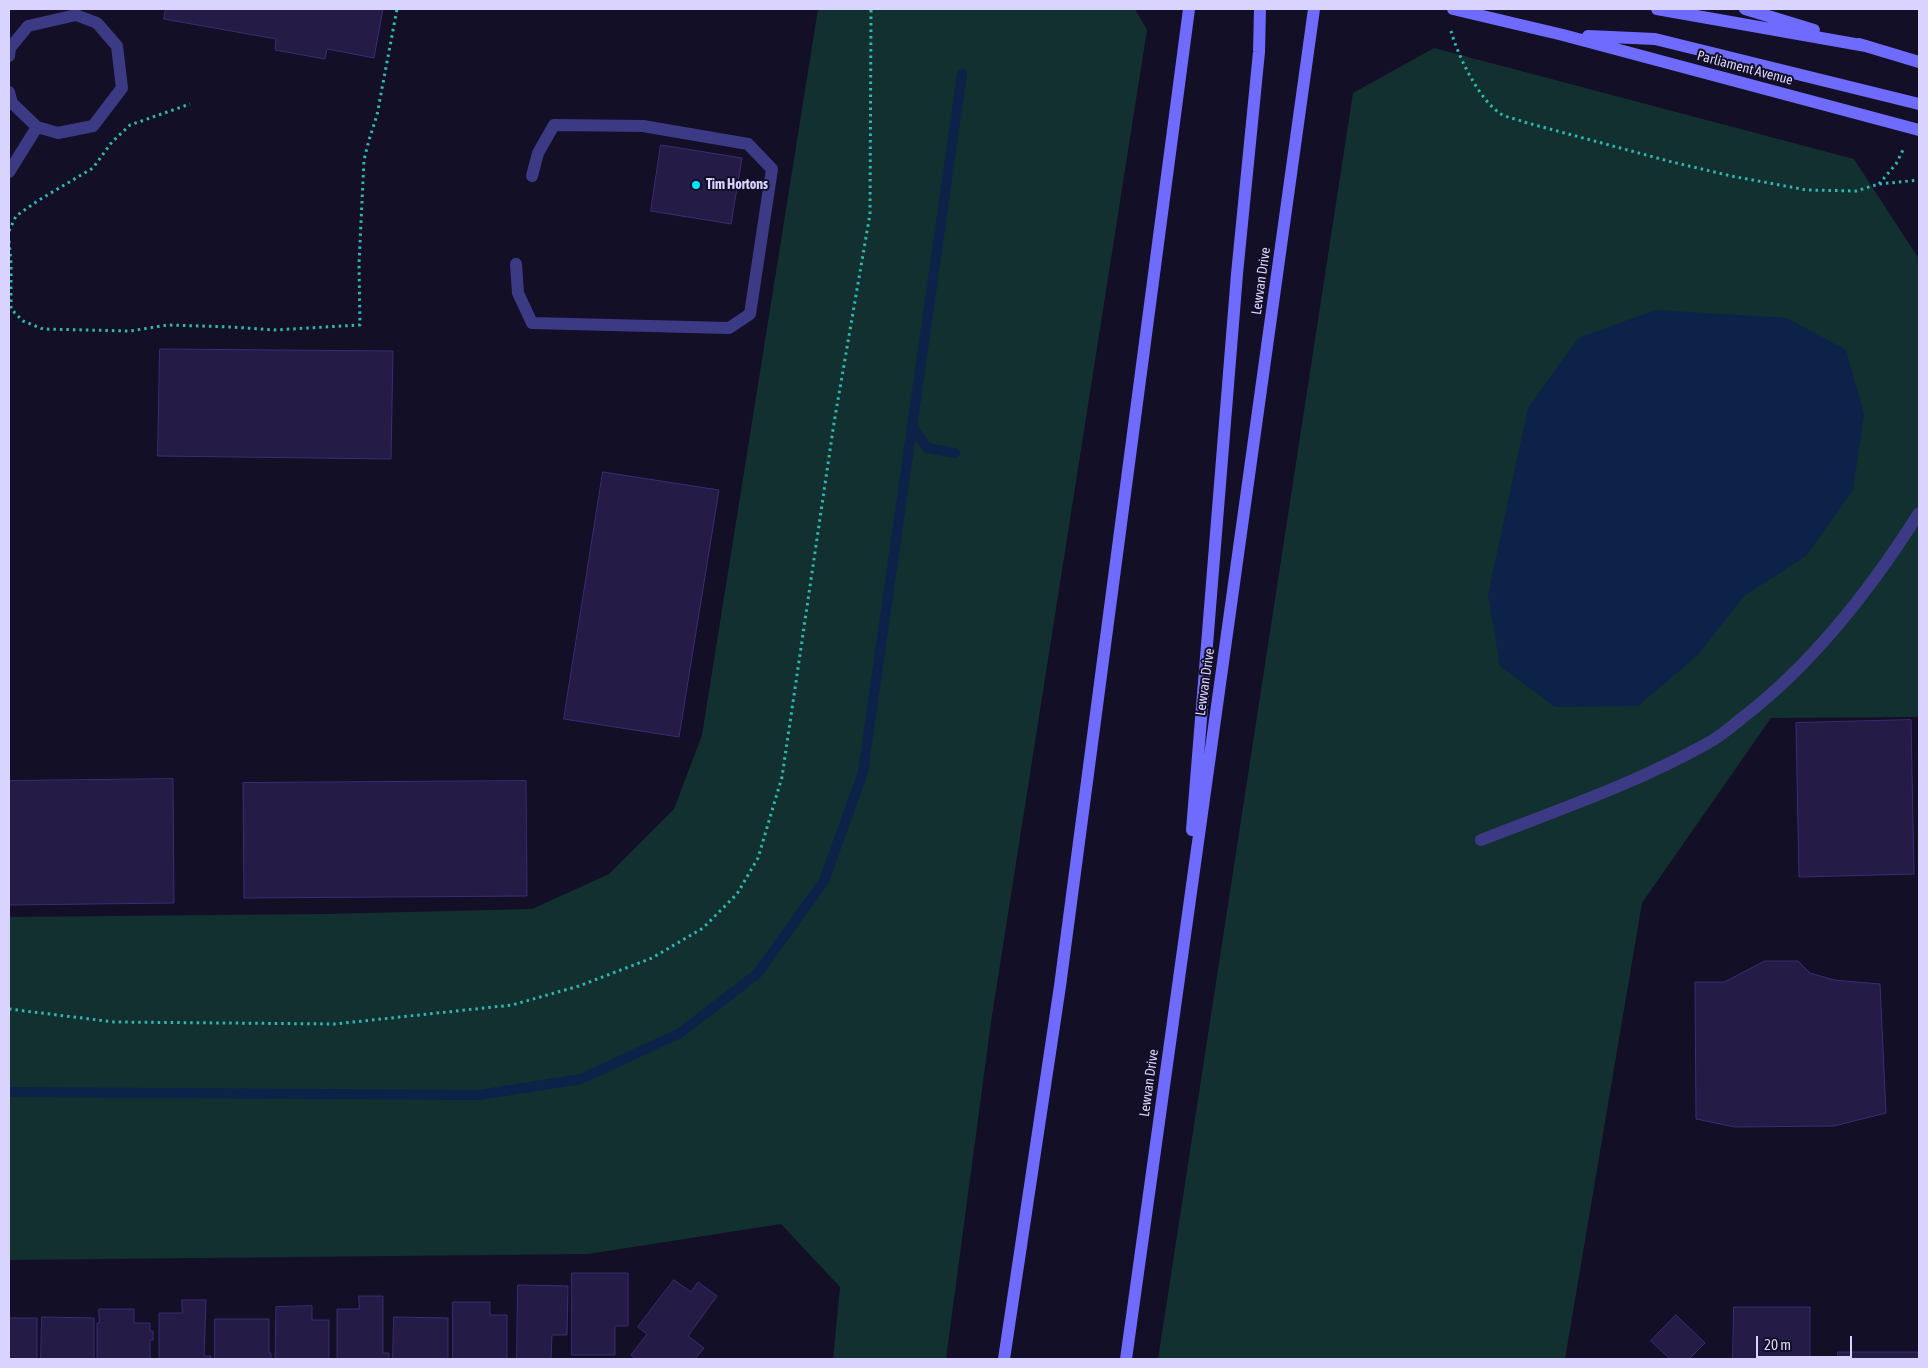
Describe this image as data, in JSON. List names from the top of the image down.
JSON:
{
  "streets": {
    "main road": ["Parliament Avenue", "Lewvan Drive"]
  },
  "places": ["Tim Hortons"],
  "scale_bar": "20 m"
}
